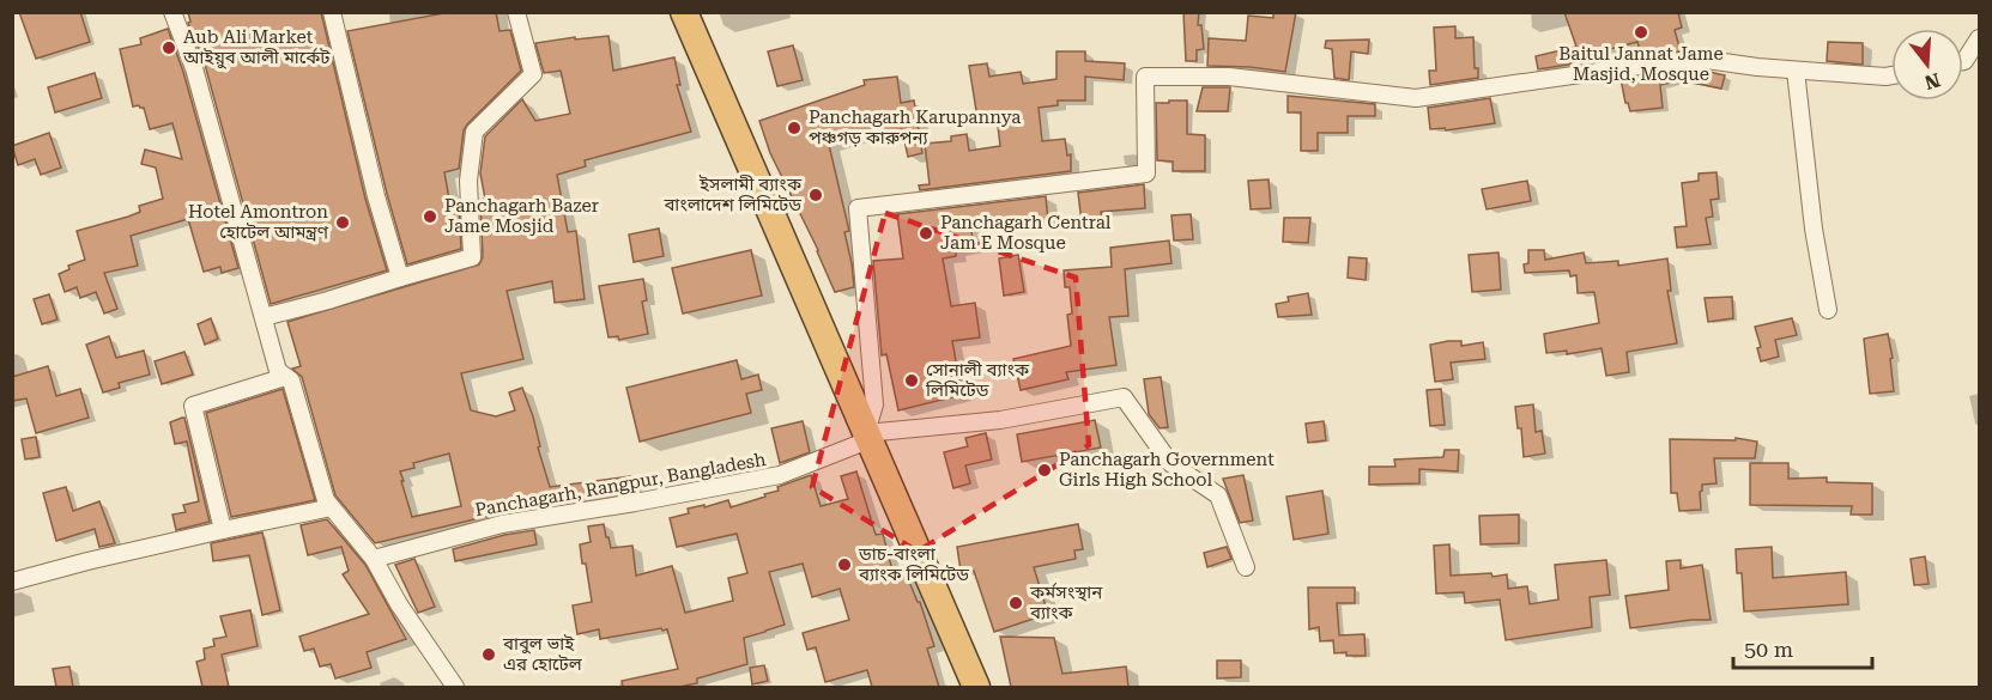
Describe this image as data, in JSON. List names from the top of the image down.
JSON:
{
  "streets": {
    "street": ["Panchagarh, Rangpur, Bangladesh"]
  },
  "places": [
    "Baitul Jannat Jame Masjid, Mosque",
    "Aub Ali Market আইয়ুব আলী মার্কেট",
    "Panchagarh Karupannya পঞ্চগড় কারুপন্য",
    "ইসলামী ব্যাংক বাংলাদেশ লিমিটেড",
    "Panchagarh Bazer Jame Mosjid",
    "Hotel Amontron হোটেল আমন্ত্রণ",
    "Panchagarh Central Jam E Mosque",
    "সোনালী ব্যাংক লিমিটেড",
    "Panchagarh Government Girls High School",
    "ডাচ-বাংলা ব্যাংক লিমিটেড",
    "কর্মসংস্থান ব্যাংক",
    "বাবুল ভাই এর হোটেল"
  ],
  "scale_bar": "50 m",
  "north": "bottom"
}
